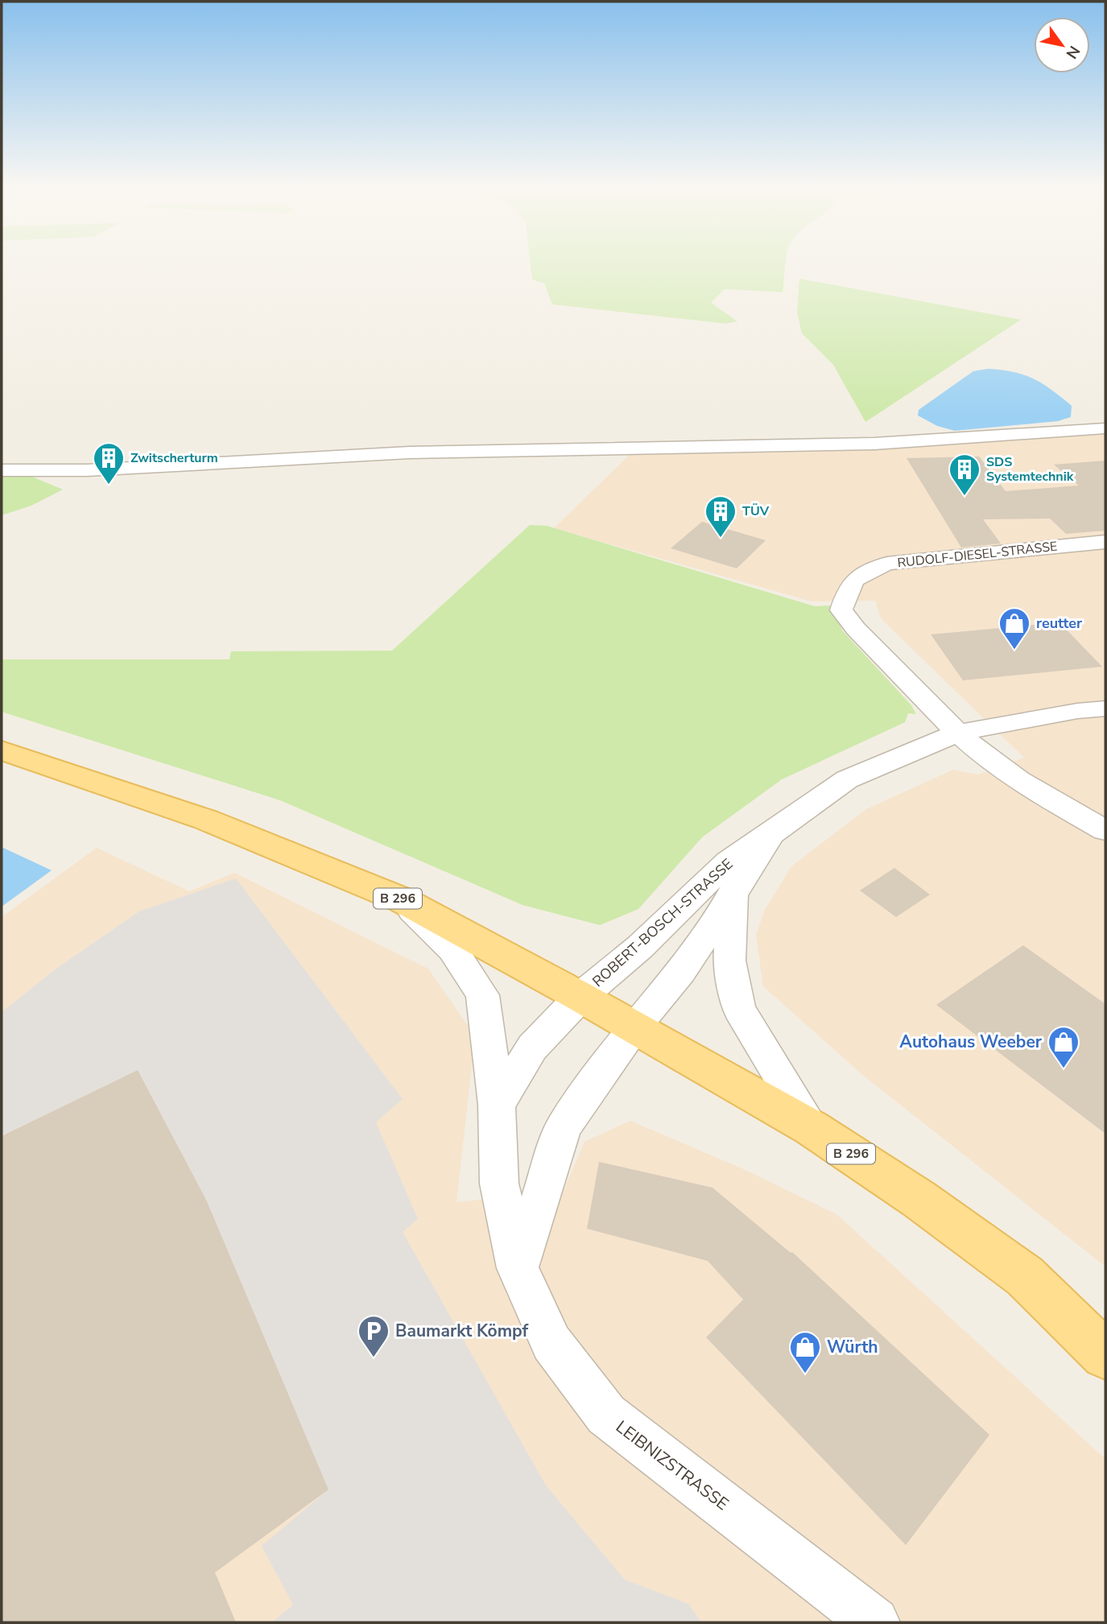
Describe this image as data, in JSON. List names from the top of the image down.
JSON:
{
  "streets": {
    "main road": ["B 296"],
    "street": ["RUDOLF-DIESEL-STRASSE", "ROBERT-BOSCH-STRASSE", "LEIBNIZSTRASSE"]
  },
  "crossings": [
    ["RUDOLF-DIESEL-STRASSE", "ROBERT-BOSCH-STRASSE"],
    ["B 296", "ROBERT-BOSCH-STRASSE"],
    ["B 296", "LEIBNIZSTRASSE"]
  ],
  "places": {
    "building": ["Zwitscherturm", "SDS Systemtechnik", "TÜV"],
    "shop": ["reutter", "Autohaus Weeber", "Würth"],
    "parking": ["Baumarkt Kömpf"]
  },
  "north": "bottom right"
}
